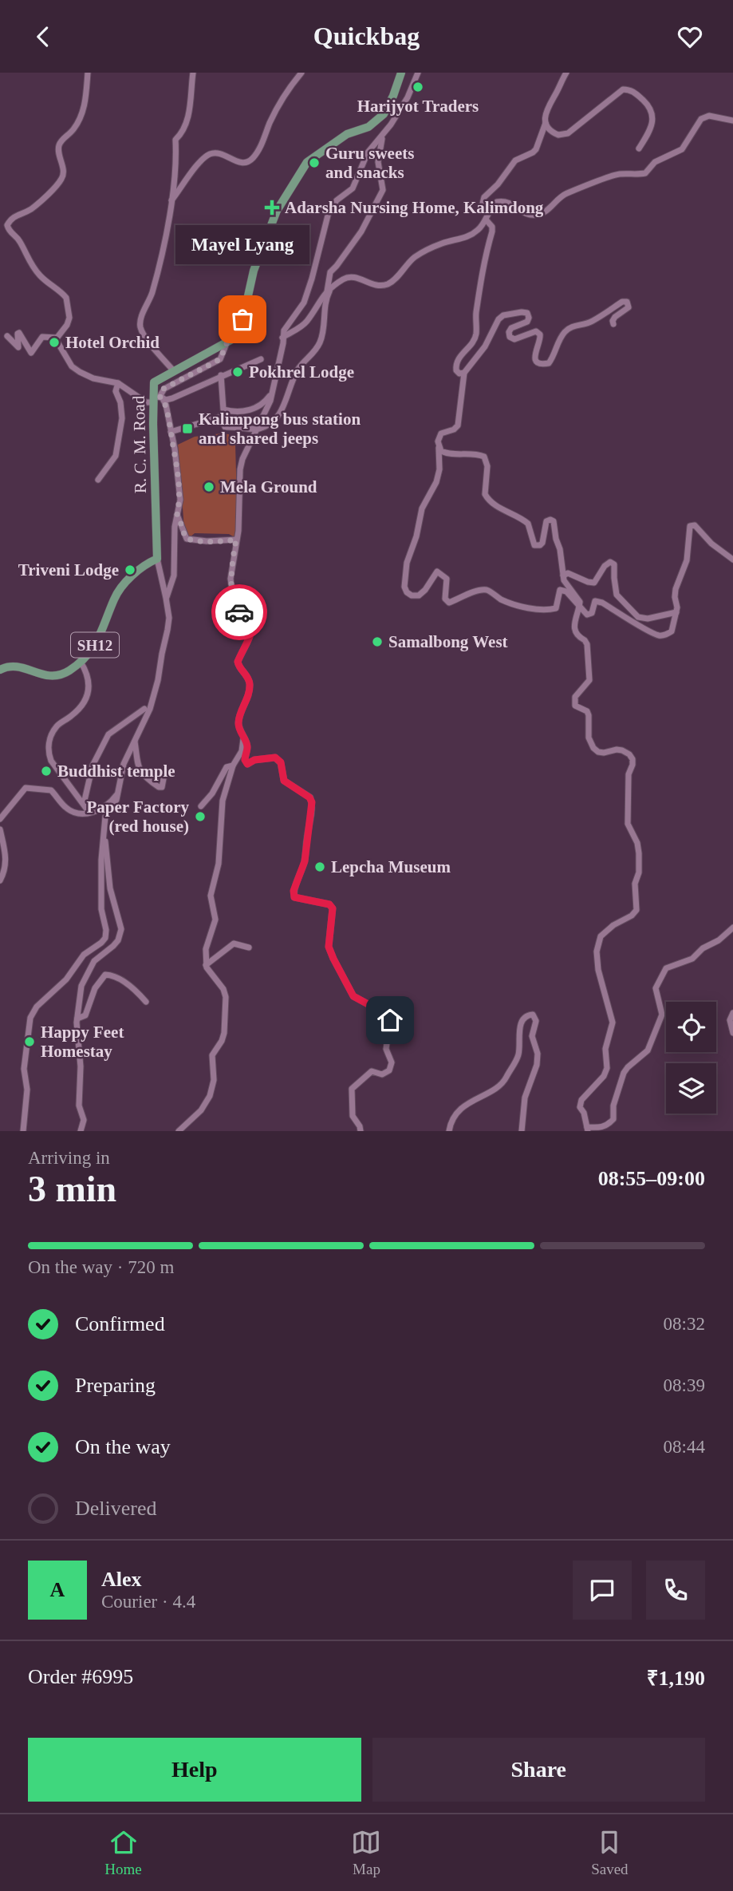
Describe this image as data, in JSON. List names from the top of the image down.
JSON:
{
  "streets": {
    "main road": ["R. C. M. Road", "SH12"]
  },
  "crossings": [
    ["R. C. M. Road", "SH12"]
  ],
  "places": {
    "other": [
      "Harijyot Traders",
      "Guru sweets and snacks",
      "Mayel Lyang",
      "Hotel Orchid",
      "Pokhrel Lodge",
      "Mela Ground",
      "Triveni Lodge",
      "Samalbong West",
      "Buddhist temple",
      "Paper Factory (red house)",
      "Lepcha Museum",
      "Happy Feet Homestay"
    ],
    "health": ["Adarsha Nursing Home, Kalimdong"],
    "transit": ["Kalimpong bus station and shared jeeps"]
  },
  "page": {
    "header": "Quickbag",
    "bubble": "Mayel Lyang",
    "heading": ["3 min", "Arriving in", "08:55–09:00"],
    "panel": [
      "Alex",
      "Courier · 4.4",
      "Order #6995",
      "₹1,190"
    ],
    "bar": "On the way · 720 m",
    "list": [
      ["Confirmed", "08:32"],
      ["Preparing", "08:39"],
      ["On the way", "08:44"],
      "Delivered"
    ],
    "round": "A",
    "buttons": ["Help", "Share"],
    "tabs": ["Home", "Map", "Saved"]
  }
}
